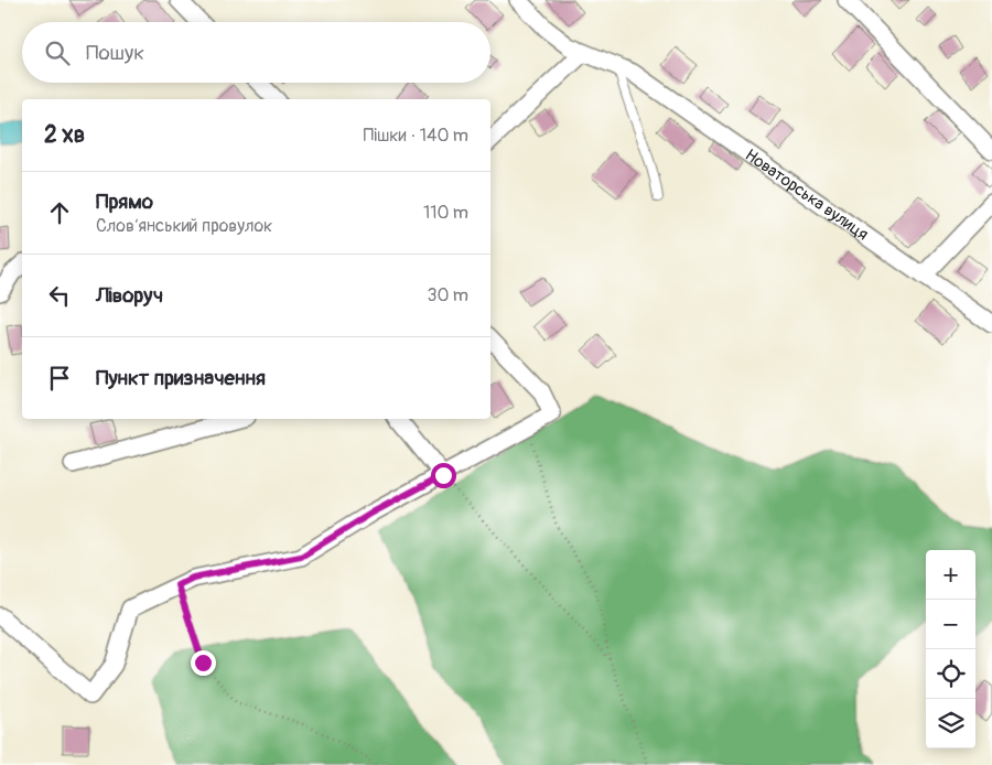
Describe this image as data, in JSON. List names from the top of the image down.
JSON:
{
  "streets": {
    "street": ["Новаторська вулиця"]
  },
  "page": {
    "search": "Пошук",
    "heading": ["2 хв", "Пішки · 140 m"],
    "list": [
      ["Прямо", "Словʼянський провулок", "110 m"],
      ["Ліворуч", "30 m"],
      "Пункт призначення"
    ],
    "map_buttons": ["+", "−"]
  }
}
